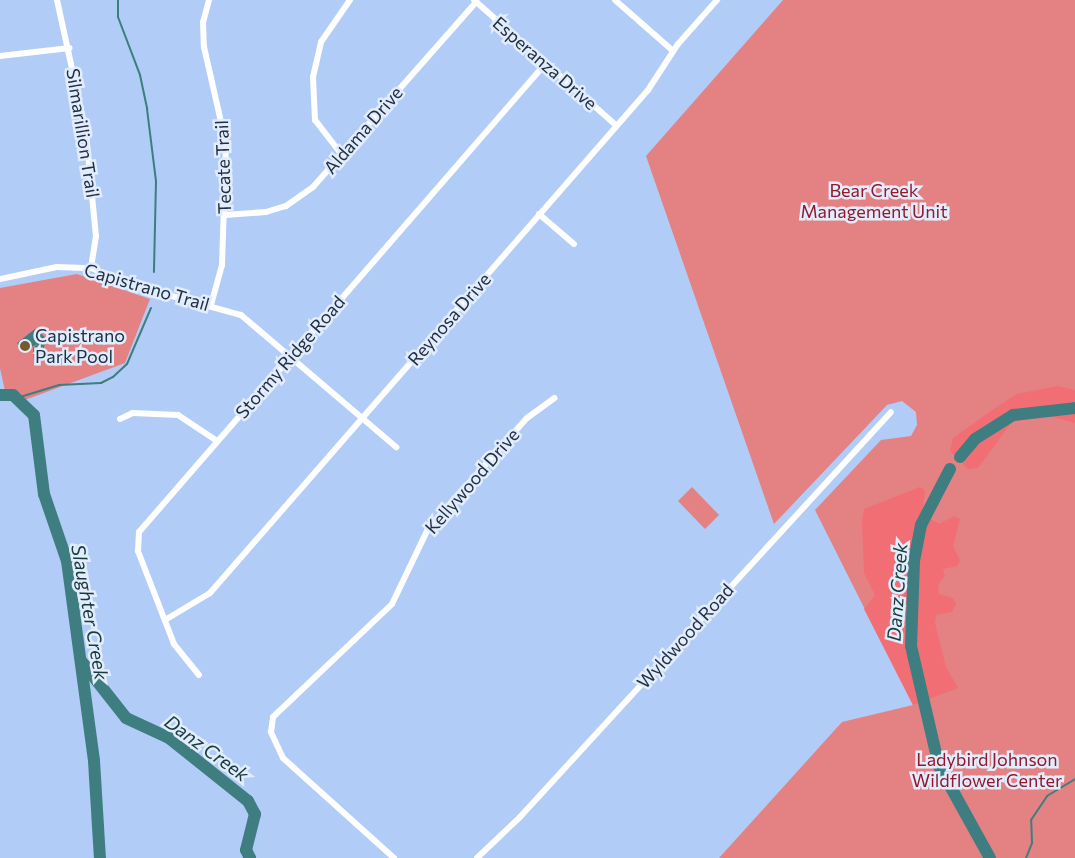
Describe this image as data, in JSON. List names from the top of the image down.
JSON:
{
  "streets": {
    "street": [
      "Esperanza Drive",
      "Aldama Drive",
      "Silmarillion Trail",
      "Tecate Trail",
      "Capistrano Trail",
      "Reynosa Drive",
      "Stormy Ridge Road",
      "Kellywood Drive",
      "Wyldwood Road"
    ]
  },
  "crossings": [
    ["Esperanza Drive", "Aldama Drive"],
    ["Esperanza Drive", "Reynosa Drive"],
    ["Esperanza Drive", "Stormy Ridge Road"],
    ["Aldama Drive", "Tecate Trail"],
    ["Silmarillion Trail", "Capistrano Trail"],
    ["Tecate Trail", "Capistrano Trail"],
    ["Capistrano Trail", "Reynosa Drive"],
    ["Capistrano Trail", "Stormy Ridge Road"],
    ["Reynosa Drive", "Stormy Ridge Road"]
  ],
  "water": ["Danz Creek", "Slaughter Creek"],
  "parks": ["Bear Creek Management Unit", "Ladybird Johnson Wildflower Center"],
  "places": ["Capistrano Park Pool"]
}
